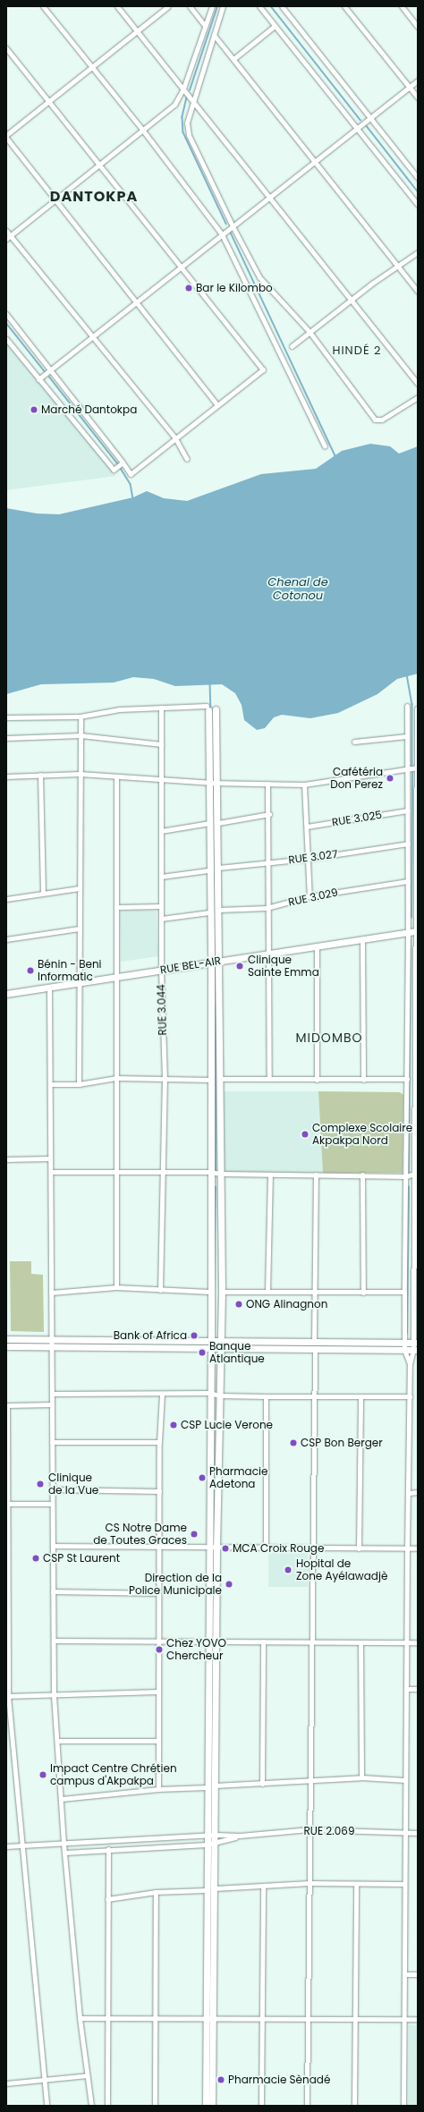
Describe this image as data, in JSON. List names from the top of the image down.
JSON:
{
  "streets": {
    "street": [
      "RUE 3.025",
      "RUE 3.027",
      "RUE 3.029",
      "RUE BEL-AIR",
      "RUE 3.044",
      "RUE 2.069"
    ]
  },
  "crossings": [
    ["RUE BEL-AIR", "RUE 3.044"]
  ],
  "districts": ["DANTOKPA", "HINDÉ 2", "MIDOMBO"],
  "water": ["Chenal de Cotonou"],
  "places": [
    "Bar le Kilombo",
    "Marché Dantokpa",
    "Cafétéria Don Perez",
    "Clinique Sainte Emma",
    "Bénin - Beni Informatic",
    "Complexe Scolaire Akpakpa Nord",
    "ONG Alinagnon",
    "Bank of Africa",
    "Banque Atlantique",
    "CSP Lucie Verone",
    "CSP Bon Berger",
    "Pharmacie Adetona",
    "Clinique de la Vue",
    "CS Notre Dame de Toutes Graces",
    "MCA Croix Rouge",
    "CSP St Laurent",
    "Hopital de Zone Ayélawadjè",
    "Direction de la Police Municipale",
    "Chez YOVO Chercheur",
    "Impact Centre Chrétien campus d'Akpakpa",
    "Pharmacie Sènadé"
  ]
}
